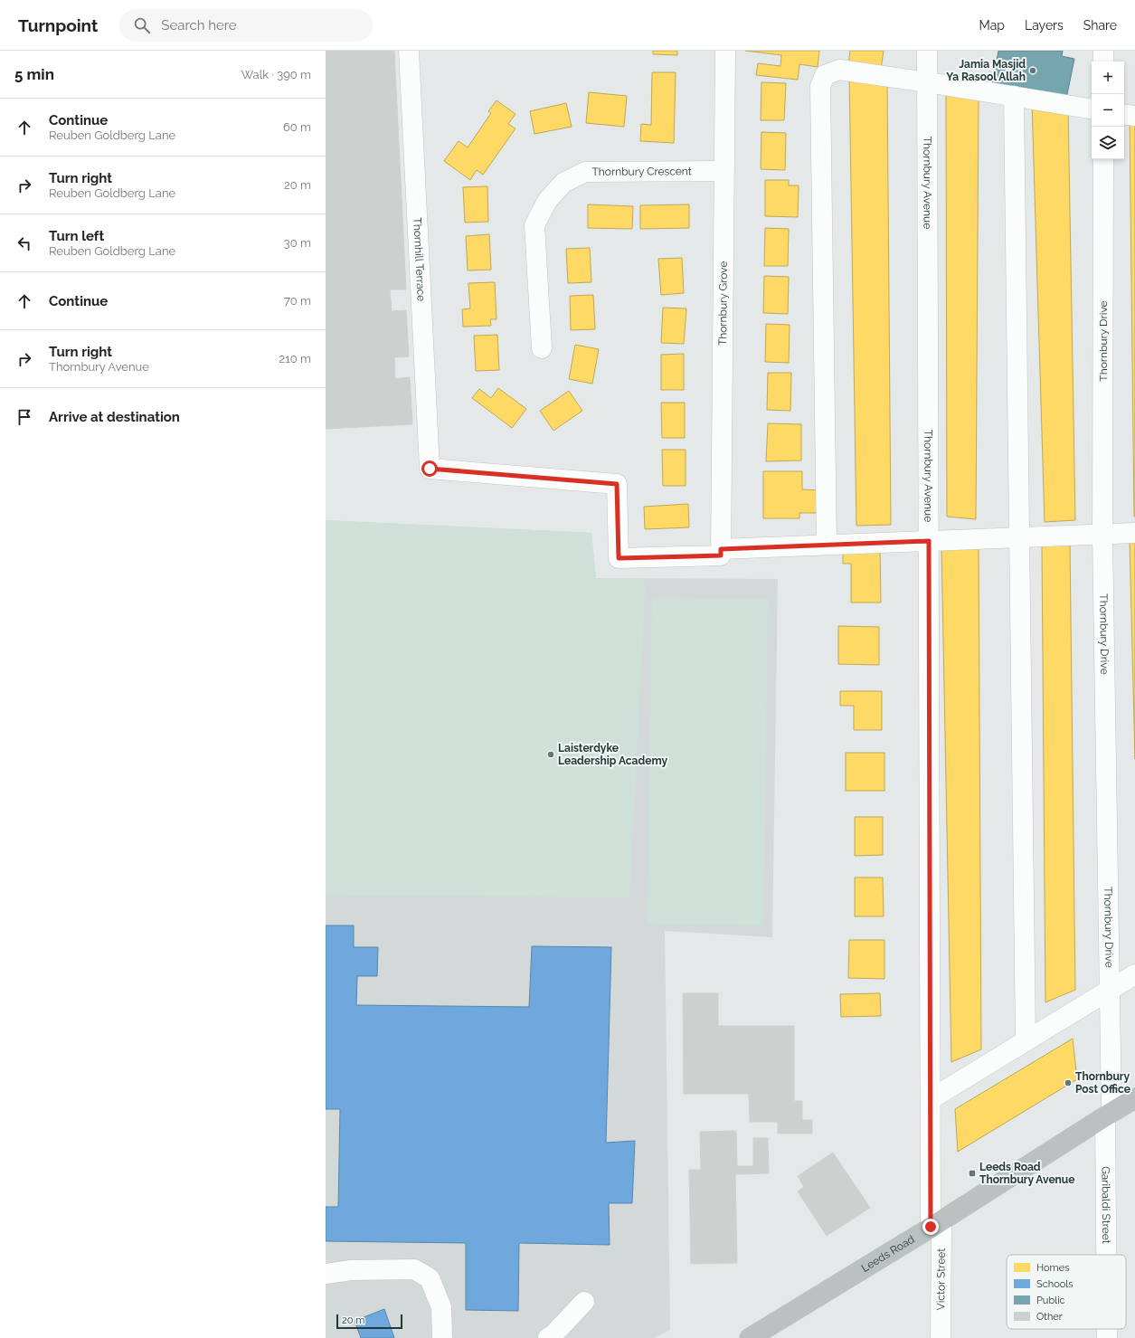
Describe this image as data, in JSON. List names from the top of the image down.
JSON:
{
  "streets": {
    "highway": ["Leeds Road"],
    "street": [
      "Thornbury Crescent",
      "Thornbury Avenue",
      "Thornhill Terrace",
      "Thornbury Grove",
      "Thornbury Drive",
      "Garibaldi Street",
      "Victor Street"
    ]
  },
  "crossings": [
    ["Thornbury Crescent", "Thornbury Grove"],
    ["Thornbury Avenue", "Leeds Road"],
    ["Thornbury Avenue", "Victor Street"],
    ["Thornhill Terrace", "Thornbury Grove"],
    ["Thornbury Drive", "Garibaldi Street"],
    ["Thornbury Drive", "Leeds Road"],
    ["Garibaldi Street", "Leeds Road"],
    ["Leeds Road", "Victor Street"]
  ],
  "places": {
    "other": ["Jamia Masjid Ya Rasool Allah", "Laisterdyke Leadership Academy", "Thornbury Post Office"],
    "transit": ["Leeds Road Thornbury Avenue"]
  },
  "legend": [
    "Homes",
    "Schools",
    "Public",
    "Other"
  ],
  "scale_bar": "20 m",
  "page": {
    "header": "Turnpoint",
    "search": "Search here",
    "nav": ["Map", "Layers", "Share"],
    "heading": ["5 min", "Walk · 390 m"],
    "map_buttons": ["+", "−"],
    "list": [
      ["Continue", "Reuben Goldberg Lane", "60 m"],
      ["Turn right", "Reuben Goldberg Lane", "20 m"],
      ["Turn left", "Reuben Goldberg Lane", "30 m"],
      ["Continue", "70 m"],
      ["Turn right", "Thornbury Avenue", "210 m"],
      "Arrive at destination"
    ],
    "scale": "20 m"
  }
}
